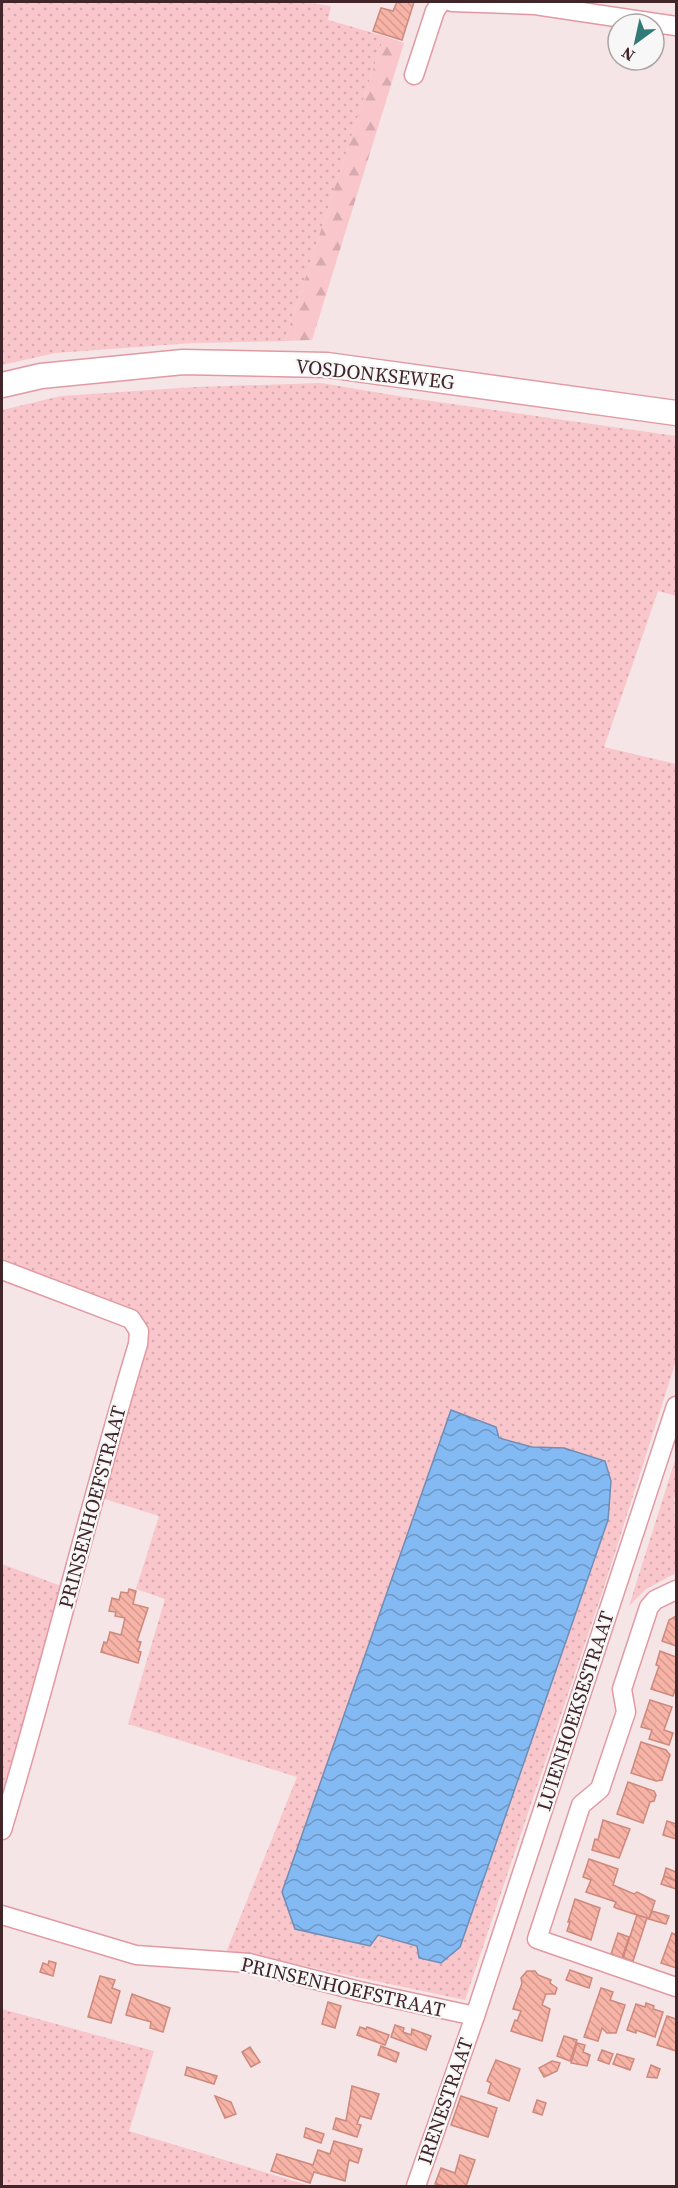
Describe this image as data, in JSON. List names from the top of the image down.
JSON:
{
  "streets": {
    "main road": ["VOSDONKSEWEG"],
    "street": ["PRINSENHOEFSTRAAT", "LUIENHOEKSESTRAAT", "IRENESTRAAT"]
  },
  "crossings": [
    ["PRINSENHOEFSTRAAT", "LUIENHOEKSESTRAAT"],
    ["PRINSENHOEFSTRAAT", "IRENESTRAAT"],
    ["LUIENHOEKSESTRAAT", "IRENESTRAAT"]
  ],
  "north": "bottom left"
}
